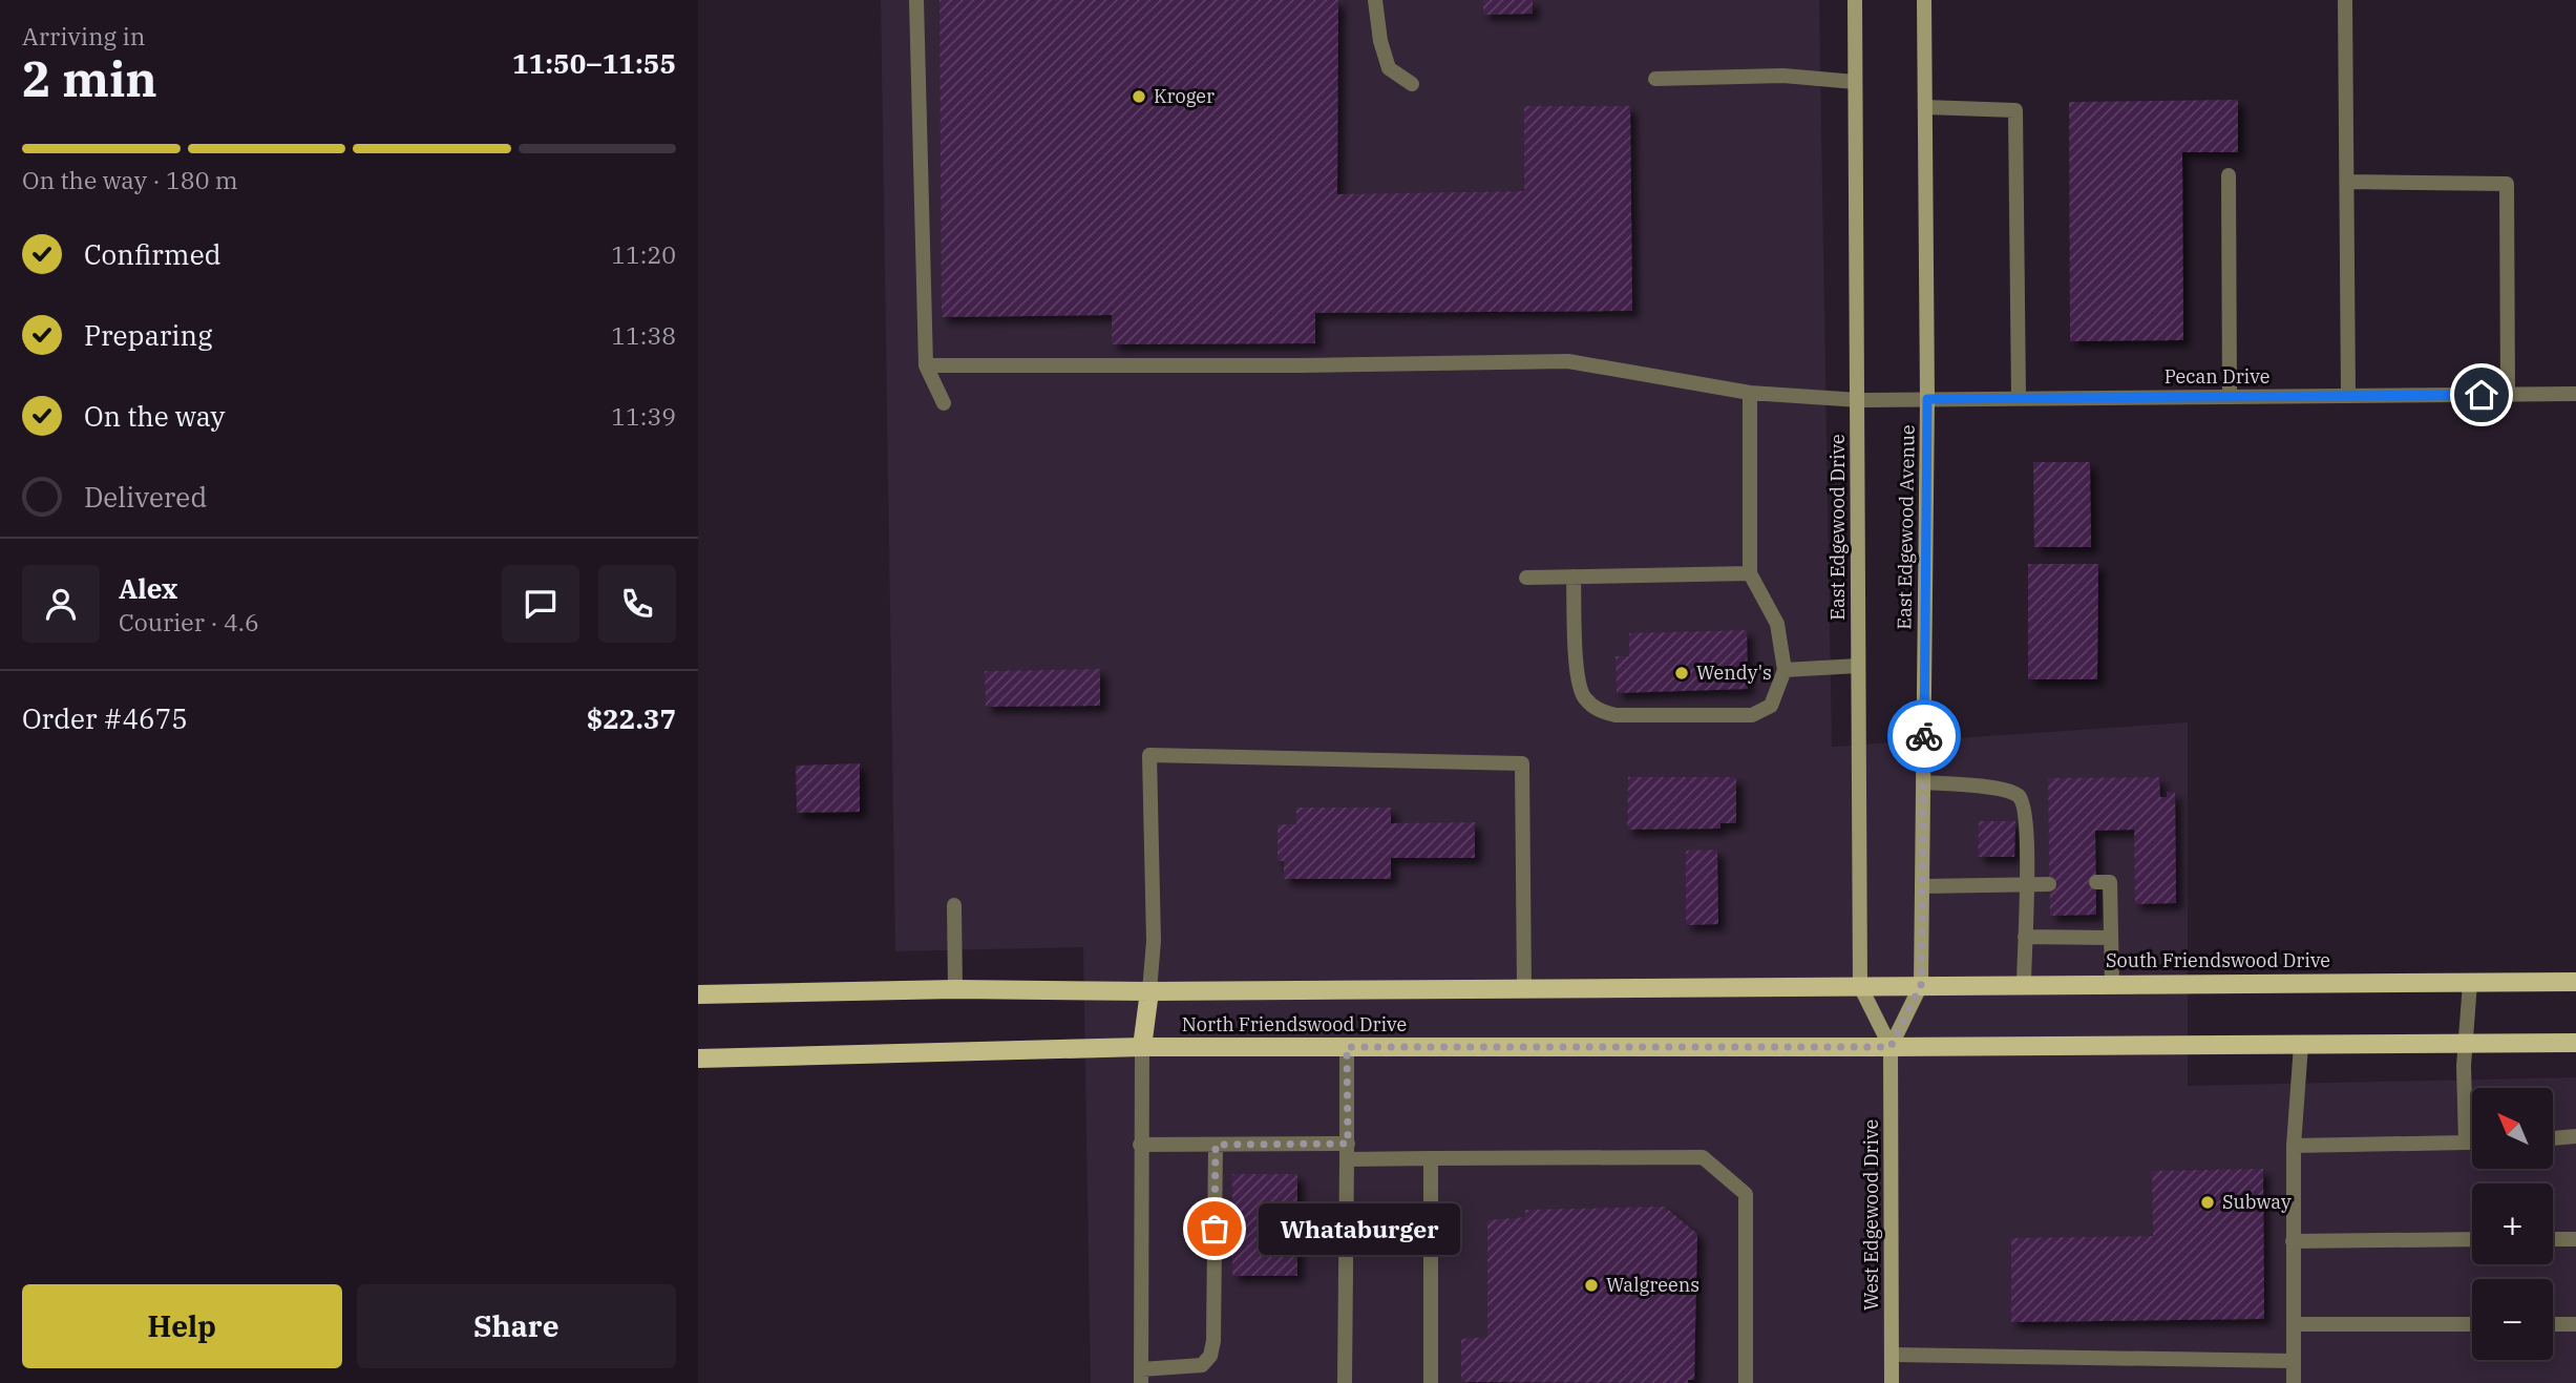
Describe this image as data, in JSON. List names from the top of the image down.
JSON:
{
  "streets": {
    "main road": [
      "East Edgewood Drive",
      "East Edgewood Avenue",
      "South Friendswood Drive",
      "North Friendswood Drive",
      "West Edgewood Drive"
    ],
    "street": ["Pecan Drive"]
  },
  "crossings": [
    ["Pecan Drive", "East Edgewood Drive"],
    ["Pecan Drive", "East Edgewood Avenue"],
    ["East Edgewood Drive", "East Edgewood Avenue"],
    ["East Edgewood Drive", "South Friendswood Drive"],
    ["East Edgewood Drive", "North Friendswood Drive"],
    ["East Edgewood Drive", "West Edgewood Drive"],
    ["East Edgewood Avenue", "South Friendswood Drive"],
    ["East Edgewood Avenue", "North Friendswood Drive"],
    ["East Edgewood Avenue", "West Edgewood Drive"],
    ["South Friendswood Drive", "North Friendswood Drive"],
    ["North Friendswood Drive", "West Edgewood Drive"]
  ],
  "places": [
    "Kroger",
    "Wendy's",
    "Subway",
    "Whataburger",
    "Walgreens"
  ],
  "north": "top left",
  "page": {
    "heading": ["2 min", "Arriving in", "11:50–11:55"],
    "panel": [
      "Alex",
      "Courier · 4.6",
      "Order #4675",
      "$22.37"
    ],
    "bar": "On the way · 180 m",
    "list": [
      ["Confirmed", "11:20"],
      ["Preparing", "11:38"],
      ["On the way", "11:39"],
      "Delivered"
    ],
    "map_buttons": ["+", "−"],
    "bubble": "Whataburger",
    "buttons": ["Help", "Share"]
  }
}
